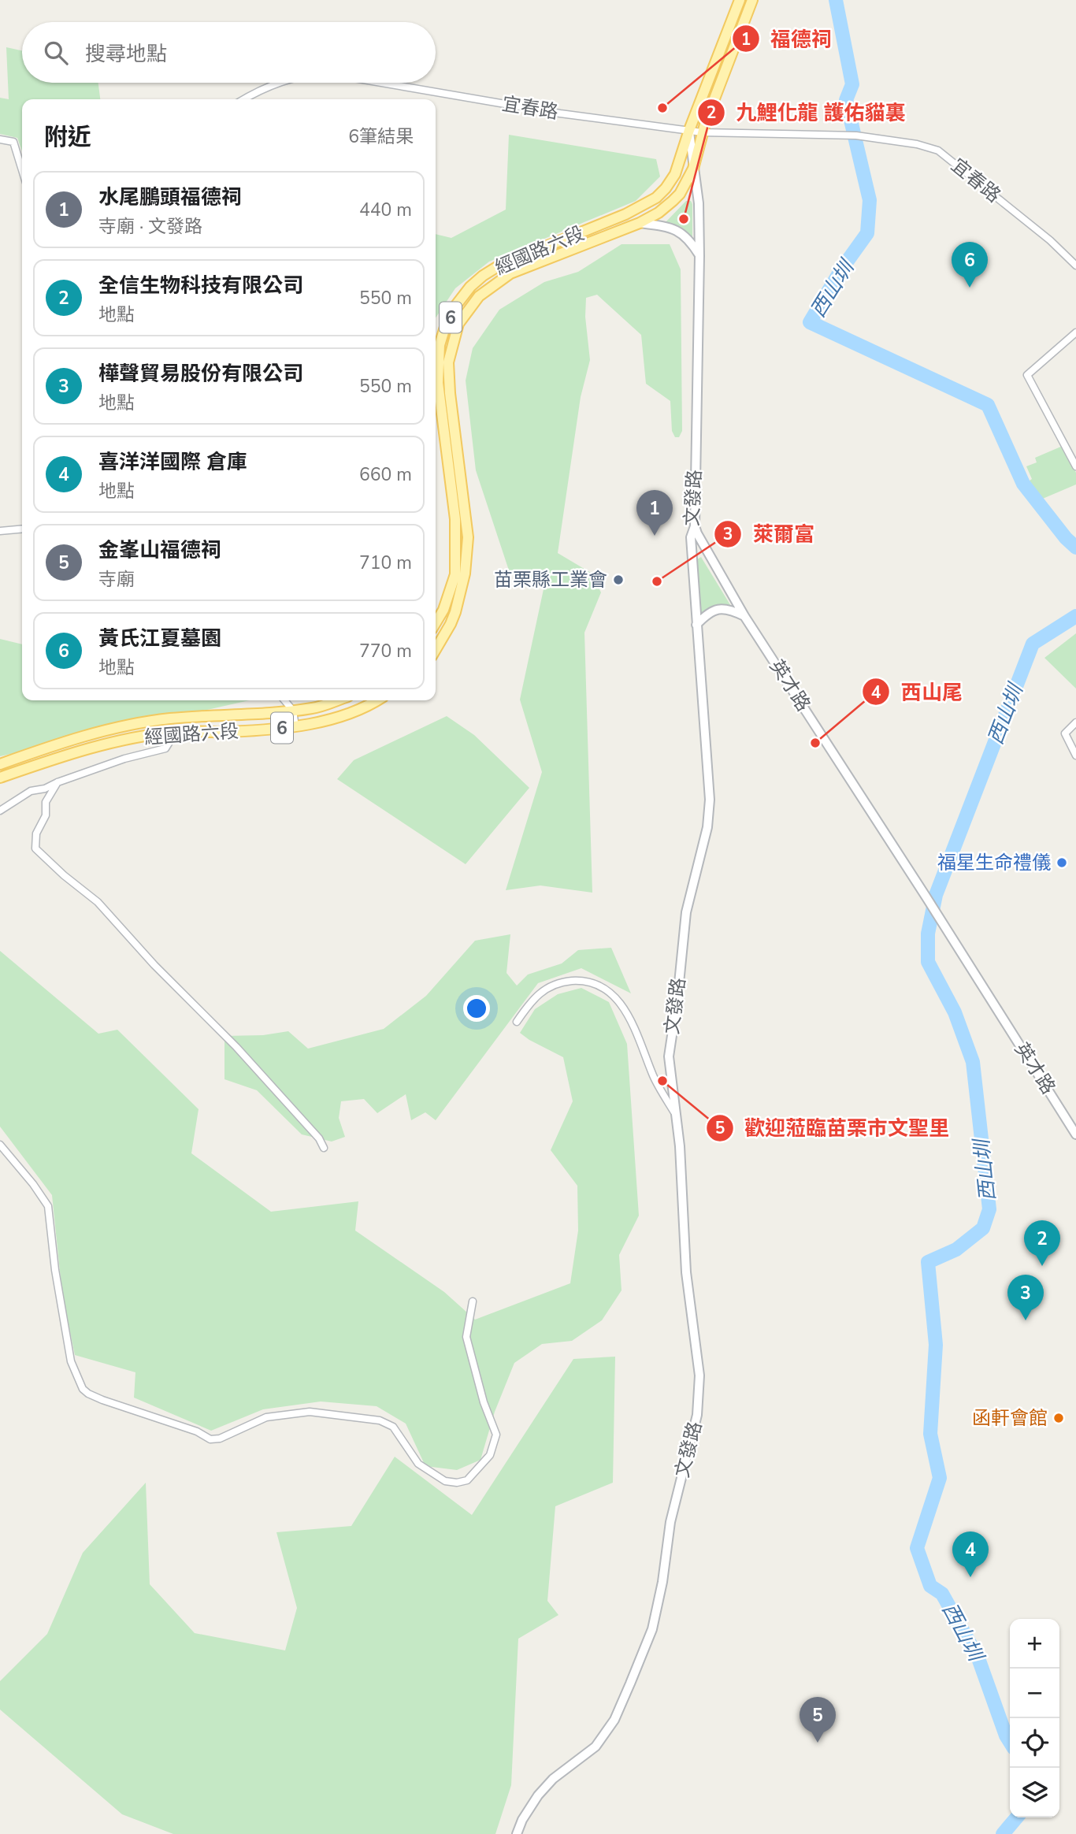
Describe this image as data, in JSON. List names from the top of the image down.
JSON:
{
  "streets": {
    "main road": ["經國路六段", "6"],
    "street": ["宜春路", "文發路", "英才路"]
  },
  "crossings": [
    ["宜春路", "經國路六段"],
    ["宜春路", "6"],
    ["宜春路", "文發路"],
    ["經國路六段", "6"],
    ["經國路六段", "文發路"],
    ["6", "文發路"],
    ["文發路", "英才路"]
  ],
  "water": ["西山圳"],
  "places": [
    "福德祠",
    "九鯉化龍 護佑貓裏",
    "苗栗縣工業會",
    "萊爾富",
    "西山尾",
    "福星生命禮儀",
    "歡迎蒞臨苗栗市文聖里",
    "函軒會館"
  ],
  "page": {
    "search": "搜尋地點",
    "heading": ["附近", "6筆結果"],
    "list": [
      {
        "mark": "1",
        "name": "水尾鵬頭福德祠",
        "note": "寺廟 · 文發路",
        "value": "440 m"
      },
      {
        "mark": "2",
        "name": "全信生物科技有限公司",
        "note": "地點",
        "value": "550 m"
      },
      {
        "mark": "3",
        "name": "樺聲貿易股份有限公司",
        "note": "地點",
        "value": "550 m"
      },
      {
        "mark": "4",
        "name": "喜洋洋國際 倉庫",
        "note": "地點",
        "value": "660 m"
      },
      {
        "mark": "5",
        "name": "金峯山福德祠",
        "note": "寺廟",
        "value": "710 m"
      },
      {
        "mark": "6",
        "name": "黃氏江夏墓園",
        "note": "地點",
        "value": "770 m"
      }
    ],
    "pins": [
      "6",
      "1",
      "2",
      "3",
      "4",
      "5"
    ],
    "map_buttons": ["+", "−"]
  }
}
